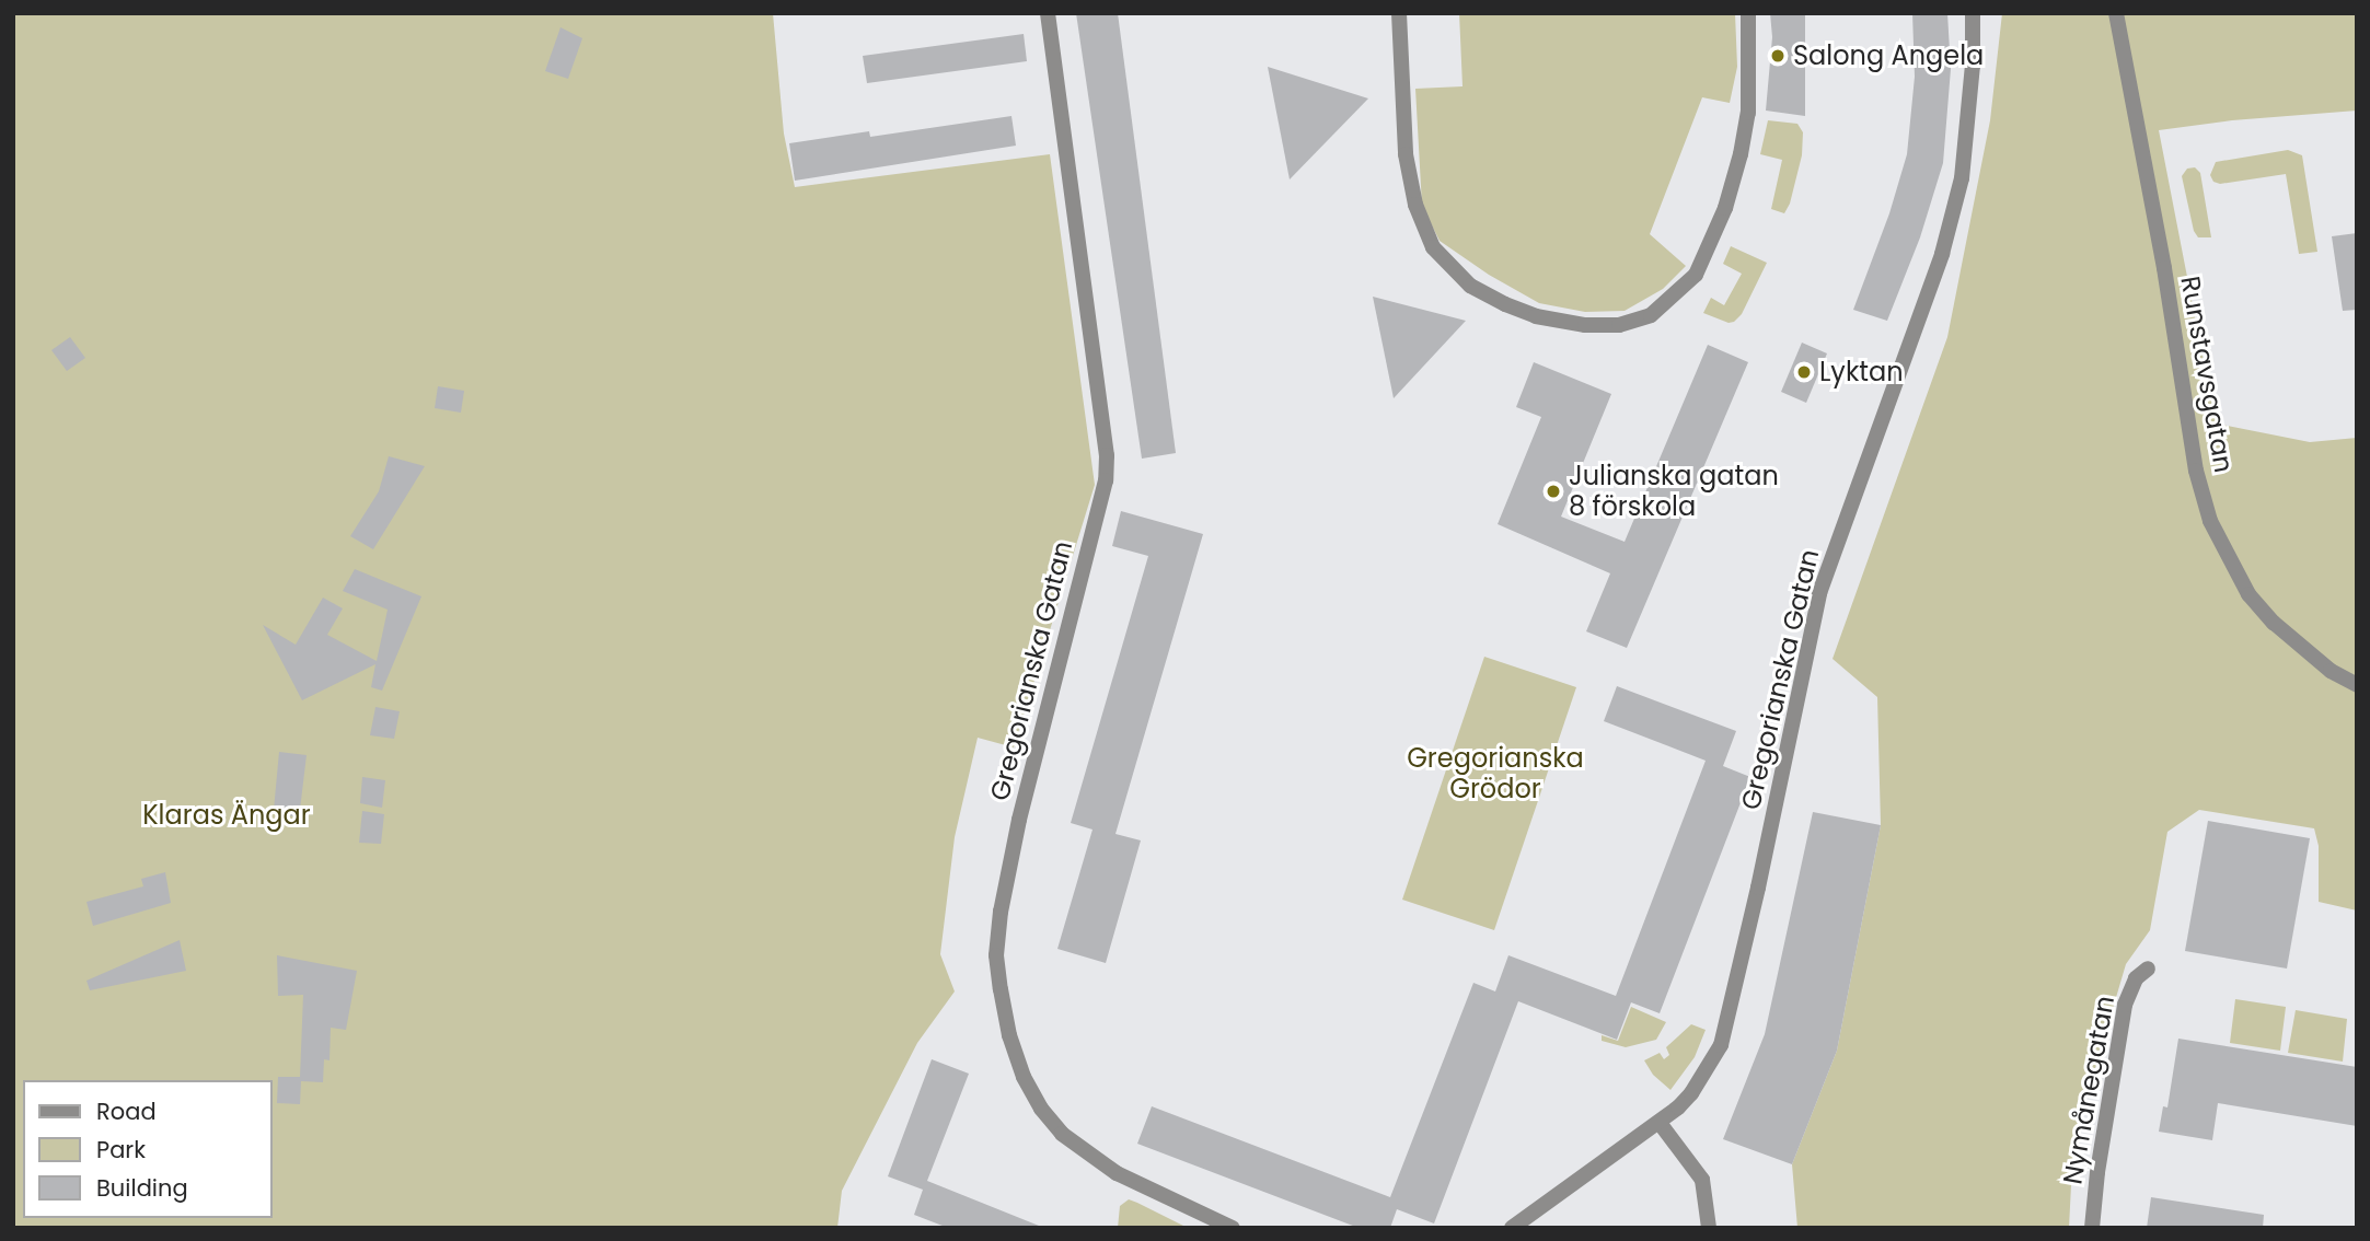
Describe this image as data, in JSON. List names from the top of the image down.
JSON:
{
  "streets": {
    "street": ["Runstavsgatan", "Gregorianska Gatan", "Nymånegatan"]
  },
  "parks": ["Gregorianska Grödor", "Klaras Ängar"],
  "places": ["Salong Angela", "Lyktan", "Julianska gatan 8 förskola"],
  "legend": ["Road", "Park", "Building"]
}
